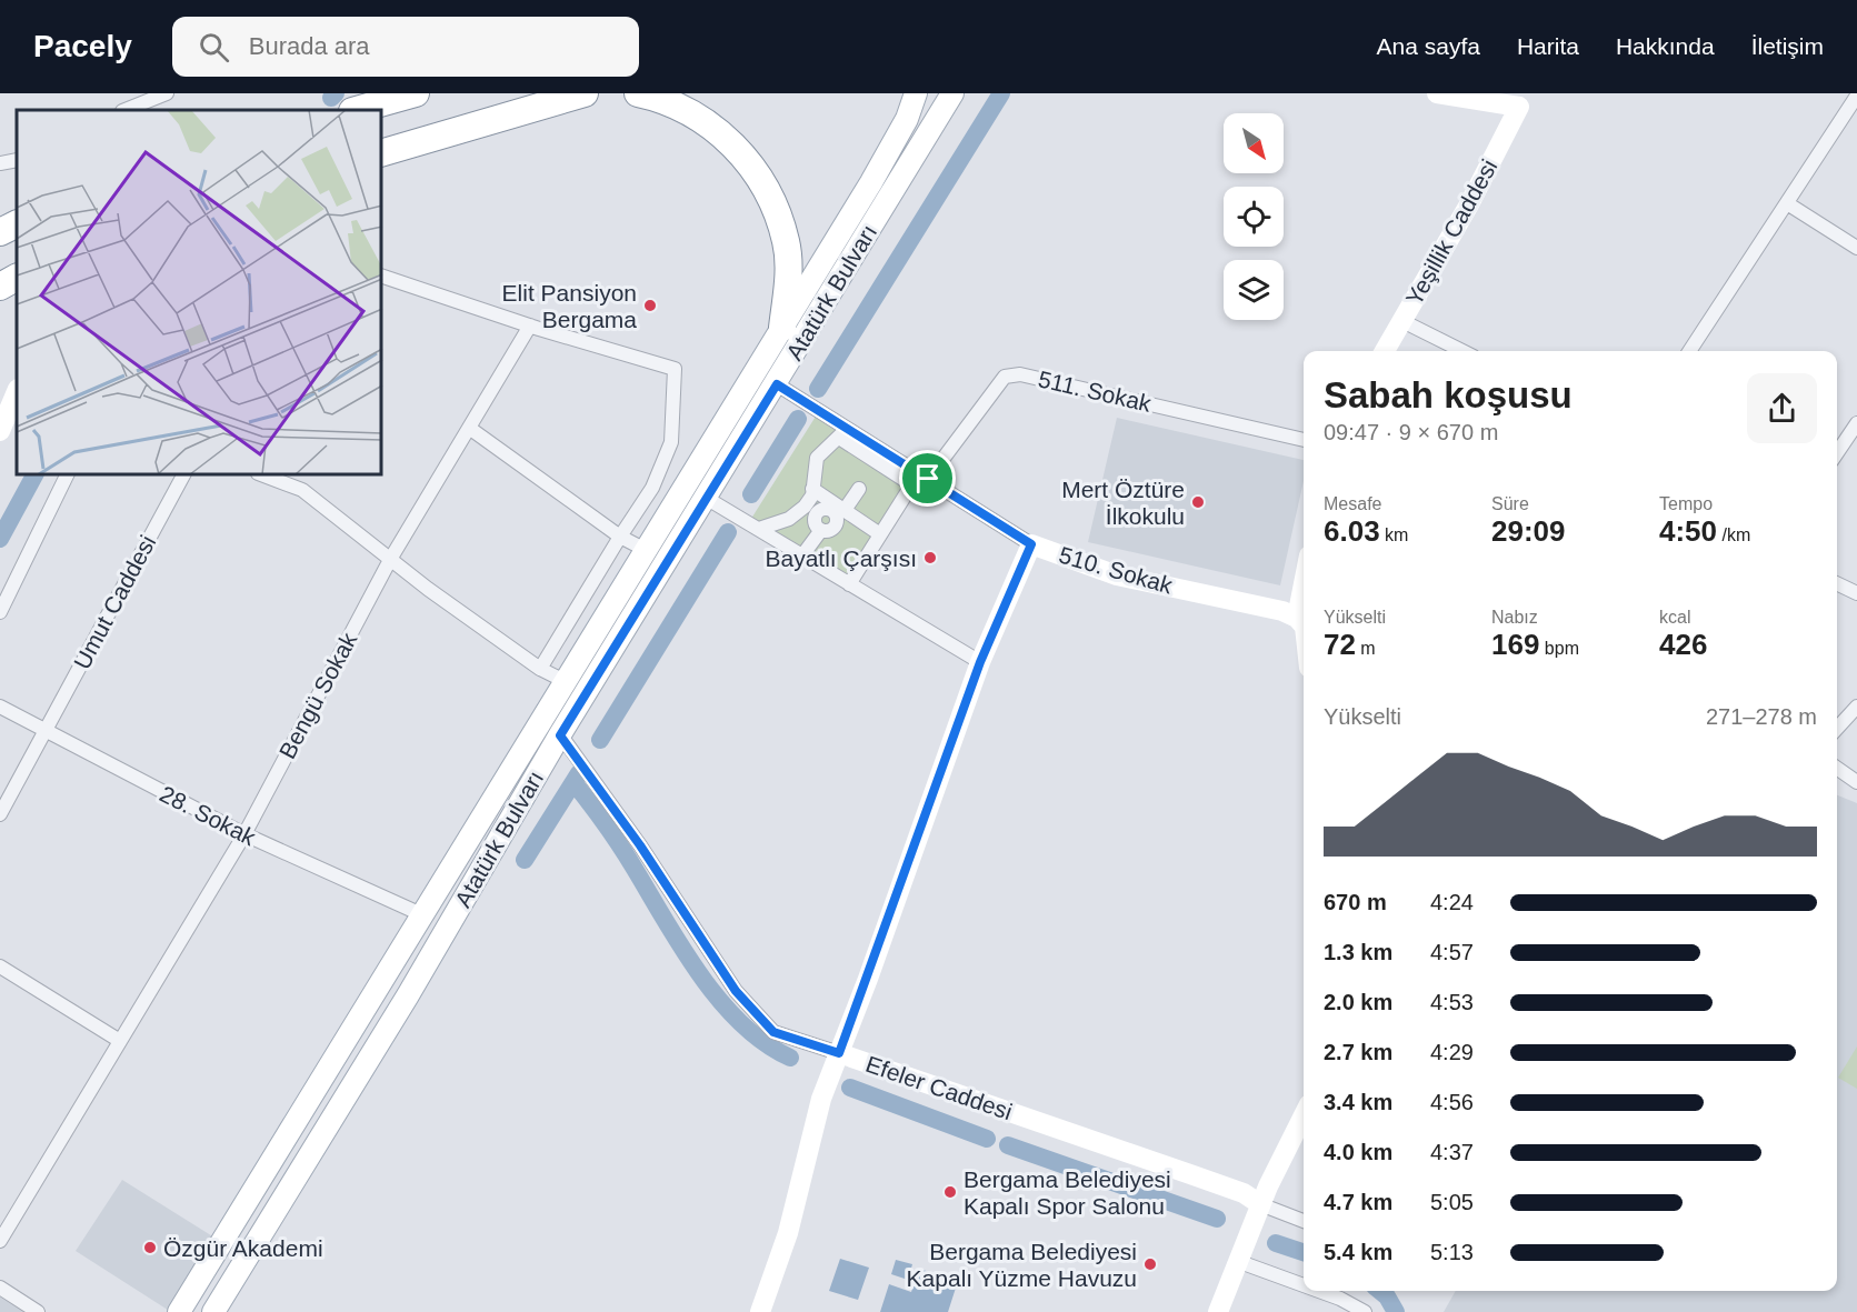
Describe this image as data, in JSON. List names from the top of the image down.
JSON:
{
  "streets": {
    "main road": [
      "Yeşillik Caddesi",
      "Atatürk Bulvarı",
      "510. Sokak",
      "Efeler Caddesi"
    ],
    "street": [
      "511. Sokak",
      "Umut Caddesi",
      "Bengü Sokak",
      "28. Sokak"
    ]
  },
  "crossings": [
    ["Atatürk Bulvarı", "510. Sokak"],
    ["Atatürk Bulvarı", "28. Sokak"],
    ["Atatürk Bulvarı", "Efeler Caddesi"],
    ["511. Sokak", "510. Sokak"],
    ["Umut Caddesi", "28. Sokak"],
    ["Bengü Sokak", "28. Sokak"]
  ],
  "places": [
    "Elit Pansiyon Bergama",
    "Mert Öztüre İlkokulu",
    "Bayatlı Çarşısı",
    "Bergama Belediyesi Kapalı Spor Salonu",
    "Özgür Akademi",
    "Bergama Belediyesi Kapalı Yüzme Havuzu"
  ],
  "north": "bottom right",
  "page": {
    "header": "Pacely",
    "search": "Burada ara",
    "nav": [
      "Ana sayfa",
      "Harita",
      "Hakkında",
      "İletişim"
    ],
    "heading": ["Sabah koşusu", "09:47 · 9 × 670 m"],
    "stats": [
      ["Mesafe", "6.03 km"],
      ["Süre", "29:09"],
      ["Tempo", "4:50 /km"],
      ["Yükselti", "72 m"],
      ["Nabız", "169 bpm"],
      ["kcal", "426"]
    ],
    "chart": ["Yükselti", "271–278 m"],
    "list": [
      {
        "name": "670 m",
        "note": "4:24"
      },
      {
        "name": "1.3 km",
        "note": "4:57"
      },
      {
        "name": "2.0 km",
        "note": "4:53"
      },
      {
        "name": "2.7 km",
        "note": "4:29"
      },
      {
        "name": "3.4 km",
        "note": "4:56"
      },
      {
        "name": "4.0 km",
        "note": "4:37"
      },
      {
        "name": "4.7 km",
        "note": "5:05"
      },
      {
        "name": "5.4 km",
        "note": "5:13"
      }
    ]
  }
}
